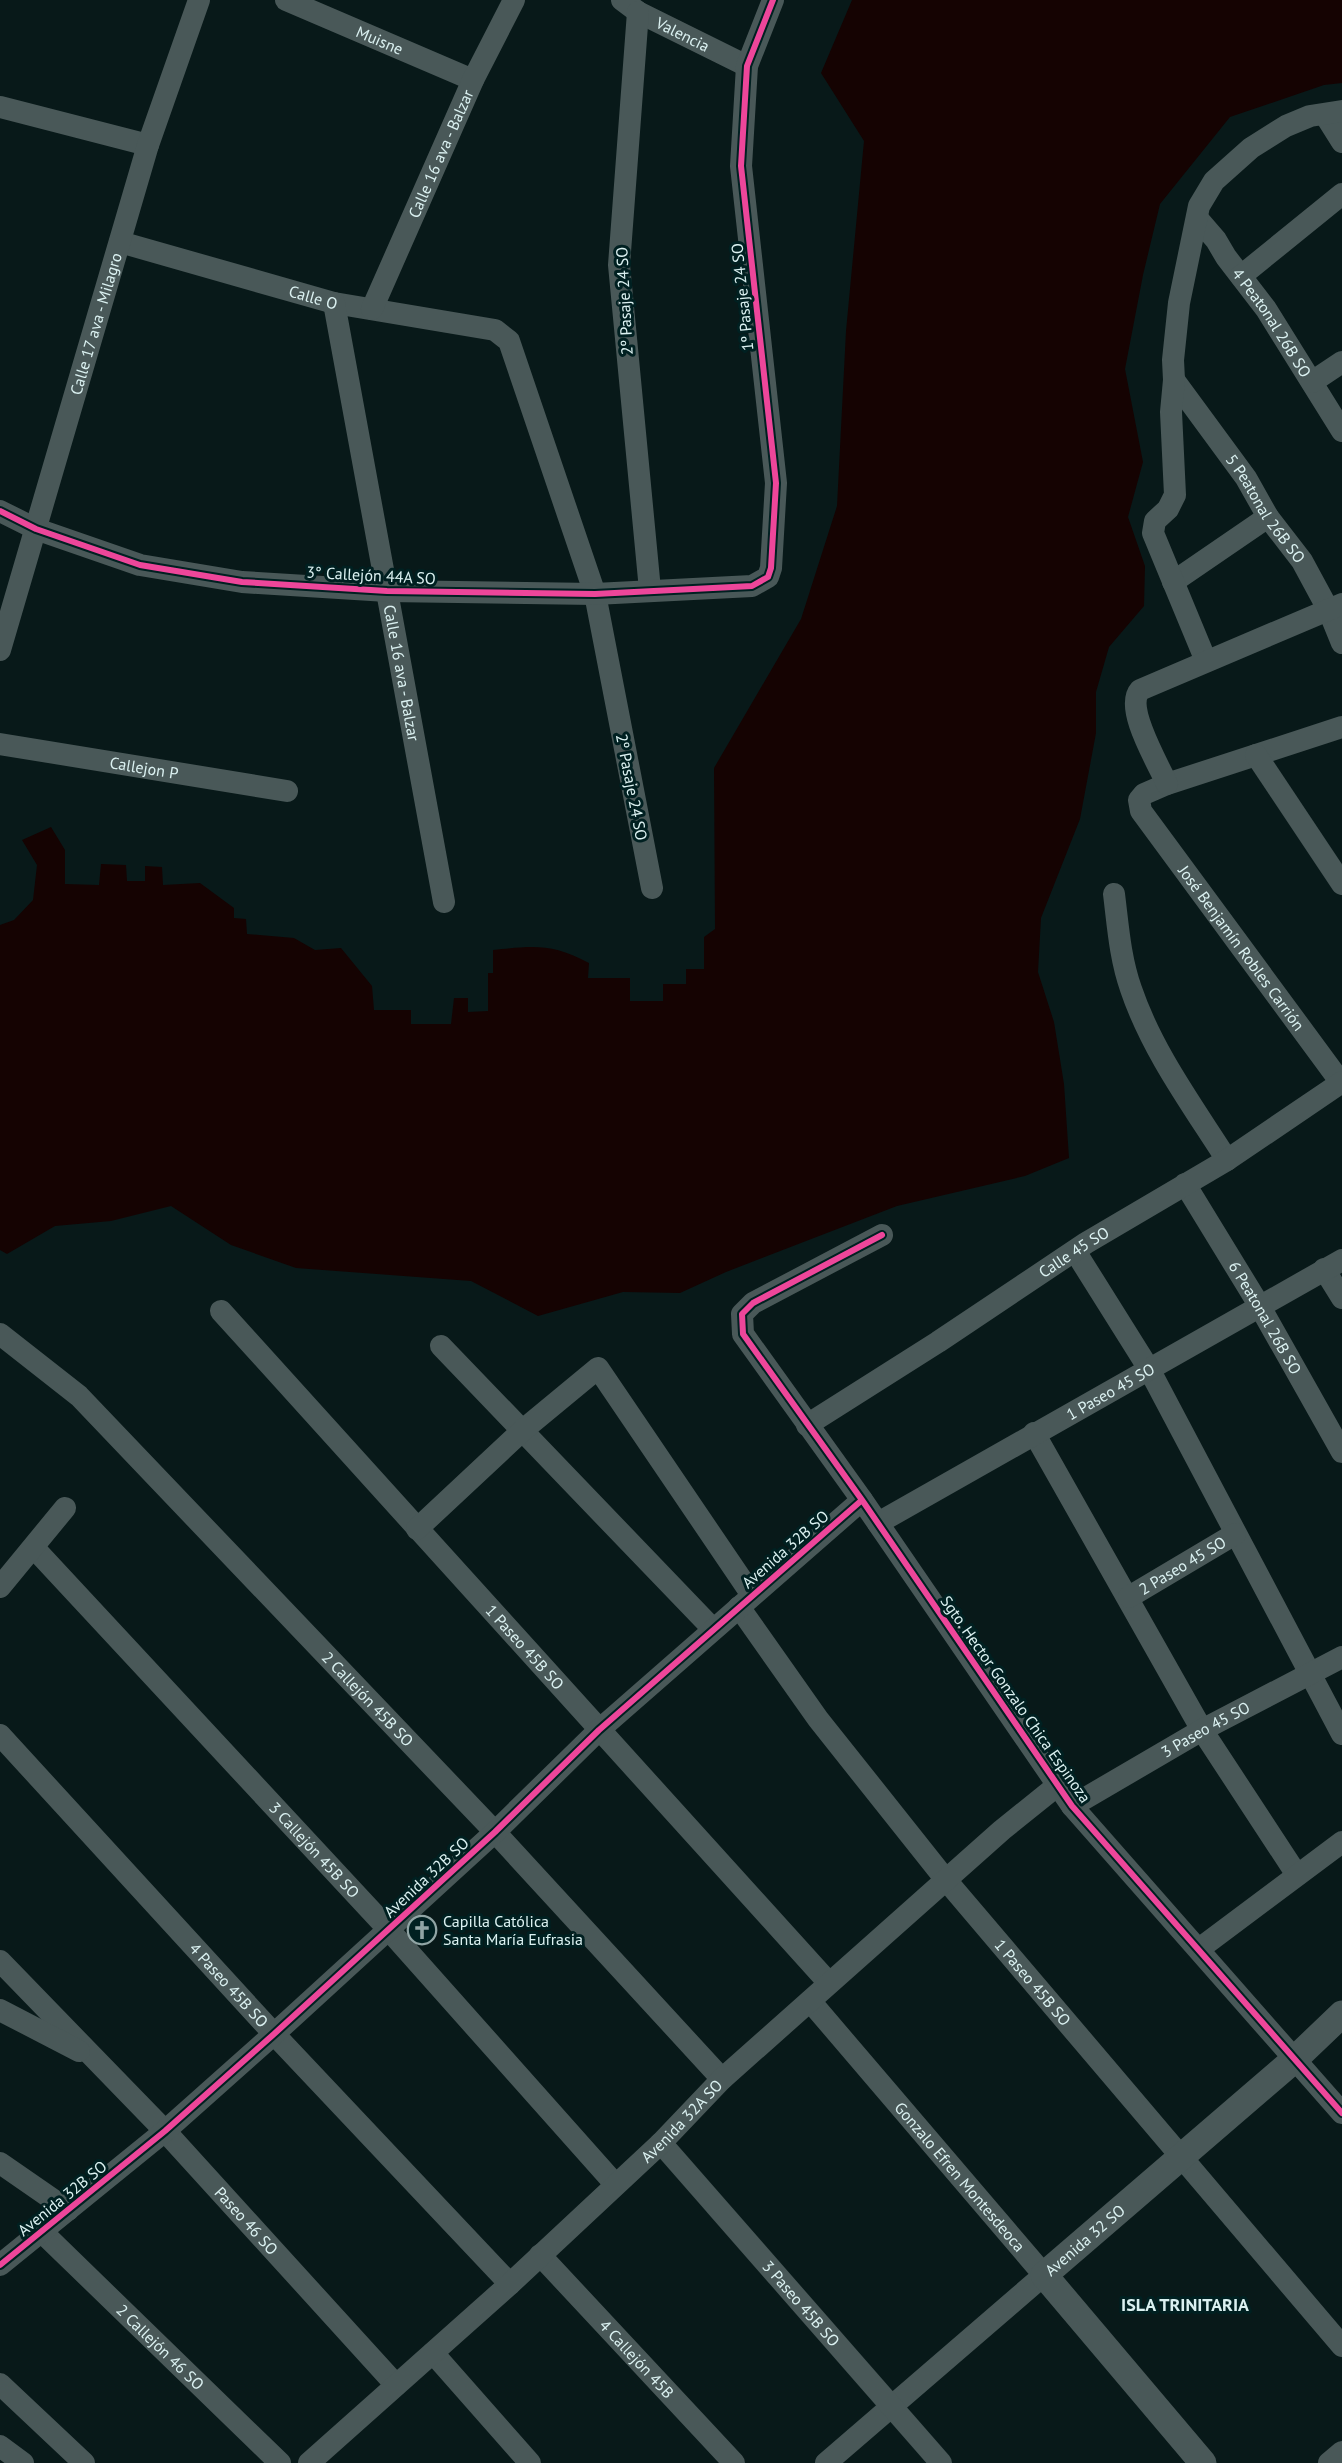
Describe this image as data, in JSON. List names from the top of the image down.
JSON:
{
  "streets": {
    "street": [
      "Valencia",
      "Muisne",
      "Calle 16 ava - Balzar",
      "Calle O",
      "1º Pasaje 24 SO",
      "2º Pasaje 24 SO",
      "4 Peatonal 26B SO",
      "Calle 17 ava - Milagro",
      "5 Peatonal 26B SO",
      "3° Callejón 44A SO",
      "Callejon P",
      "José Benjamín Robles Carrión",
      "Calle 45 SO",
      "6 Peatonal 26B SO",
      "1 Paseo 45 SO",
      "Avenida 32B SO",
      "2 Paseo 45 SO",
      "1 Paseo 45B SO",
      "2 Callejón 45B SO",
      "Sgto. Hector Gonzalo Chica Espinoza",
      "3 Paseo 45 SO",
      "3 Callejón 45B SO",
      "4 Paseo 45B SO",
      "Avenida 32A SO",
      "Gonzalo Efren Montesdeoca",
      "Paseo 46 SO",
      "Avenida 32 SO",
      "3 Paseo 45B SO",
      "2 Callejón 46 SO",
      "4 Callejón 45B"
    ]
  },
  "crossings": [
    ["Valencia", "1º Pasaje 24 SO"],
    ["Valencia", "2º Pasaje 24 SO"],
    ["Muisne", "Calle 16 ava - Balzar"],
    ["Calle 16 ava - Balzar", "Calle O"],
    ["Calle 16 ava - Balzar", "3° Callejón 44A SO"],
    ["Calle O", "2º Pasaje 24 SO"],
    ["Calle O", "Calle 17 ava - Milagro"],
    ["1º Pasaje 24 SO", "3° Callejón 44A SO"],
    ["2º Pasaje 24 SO", "3° Callejón 44A SO"],
    ["Calle 17 ava - Milagro", "3° Callejón 44A SO"],
    ["José Benjamín Robles Carrión", "Calle 45 SO"],
    ["Calle 45 SO", "6 Peatonal 26B SO"],
    ["Calle 45 SO", "Sgto. Hector Gonzalo Chica Espinoza"],
    ["6 Peatonal 26B SO", "1 Paseo 45 SO"],
    ["1 Paseo 45 SO", "Sgto. Hector Gonzalo Chica Espinoza"],
    ["Avenida 32B SO", "1 Paseo 45B SO"],
    ["Avenida 32B SO", "2 Callejón 45B SO"],
    ["Avenida 32B SO", "Sgto. Hector Gonzalo Chica Espinoza"],
    ["Avenida 32B SO", "3 Callejón 45B SO"],
    ["Avenida 32B SO", "4 Paseo 45B SO"],
    ["Avenida 32B SO", "Paseo 46 SO"],
    ["Avenida 32B SO", "2 Callejón 46 SO"],
    ["1 Paseo 45B SO", "Avenida 32A SO"],
    ["1 Paseo 45B SO", "Avenida 32 SO"],
    ["2 Callejón 45B SO", "Avenida 32A SO"],
    ["Sgto. Hector Gonzalo Chica Espinoza", "3 Paseo 45 SO"],
    ["Sgto. Hector Gonzalo Chica Espinoza", "Avenida 32A SO"],
    ["Sgto. Hector Gonzalo Chica Espinoza", "Avenida 32 SO"],
    ["3 Callejón 45B SO", "Avenida 32A SO"],
    ["4 Paseo 45B SO", "Avenida 32A SO"],
    ["Avenida 32A SO", "Gonzalo Efren Montesdeoca"],
    ["Avenida 32A SO", "Paseo 46 SO"],
    ["Avenida 32A SO", "3 Paseo 45B SO"],
    ["Avenida 32A SO", "4 Callejón 45B"],
    ["Gonzalo Efren Montesdeoca", "Avenida 32 SO"],
    ["Avenida 32 SO", "3 Paseo 45B SO"]
  ],
  "districts": ["ISLA TRINITARIA"],
  "places": {
    "church": ["Capilla Católica Santa María Eufrasia"]
  }
}
